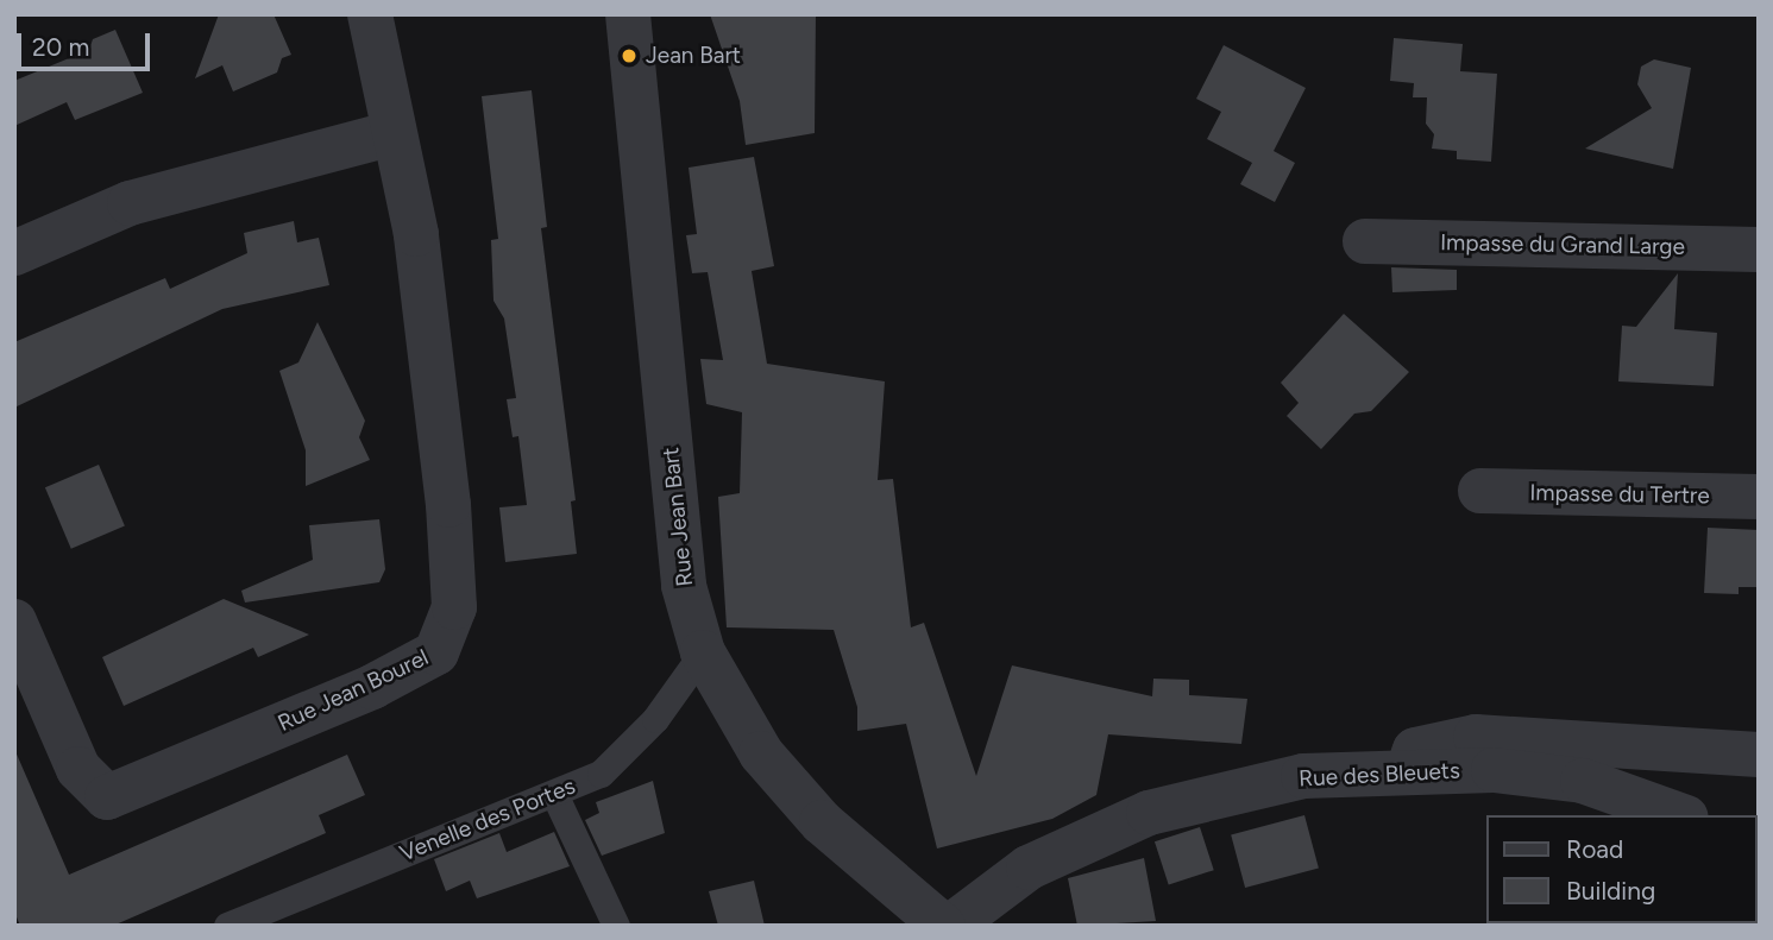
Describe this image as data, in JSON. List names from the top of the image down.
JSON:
{
  "streets": {
    "street": [
      "Impasse du Grand Large",
      "Impasse du Tertre",
      "Rue Jean Bart",
      "Rue Jean Bourel",
      "Rue des Bleuets"
    ],
    "lane": ["Venelle des Portes"]
  },
  "crossings": [
    ["Rue Jean Bart", "Venelle des Portes"]
  ],
  "places": ["Jean Bart"],
  "legend": ["Road", "Building"],
  "scale_bar": "20 m"
}
